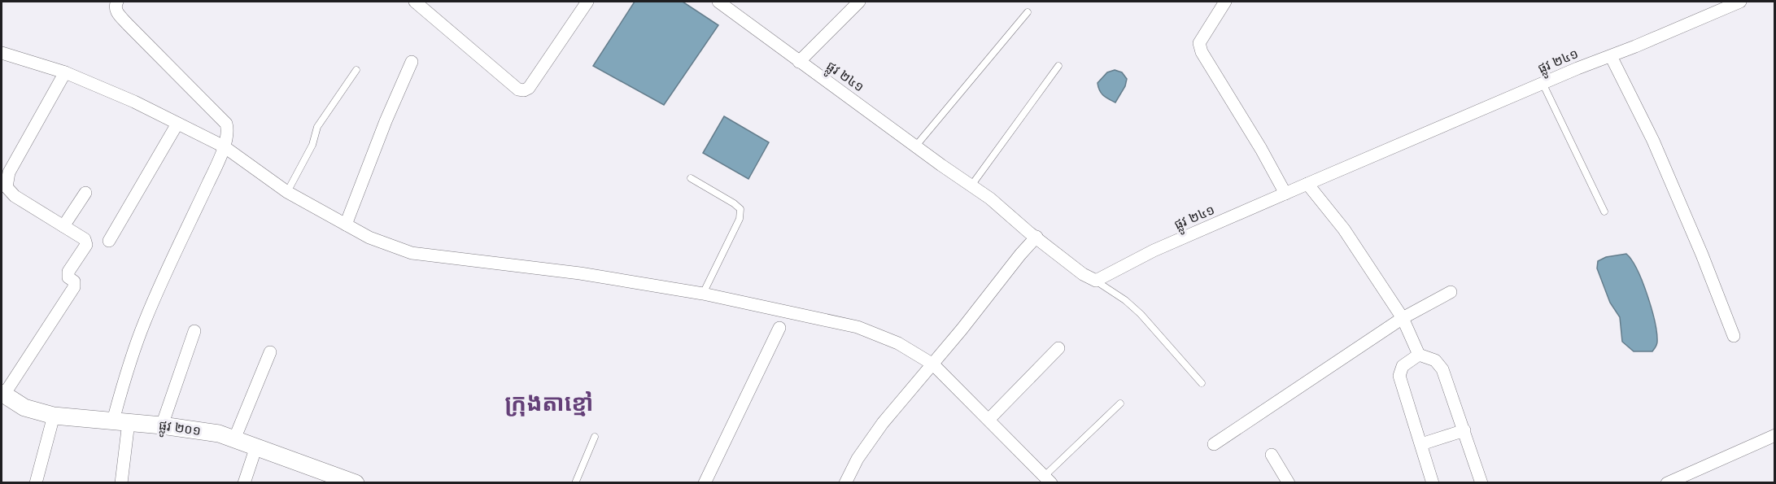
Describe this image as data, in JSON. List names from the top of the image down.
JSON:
{
  "streets": {
    "street": ["ផ្លូវ ២៤១", "ផ្លូវ ២០១"]
  },
  "districts": ["ក្រុងតាខ្មៅ"]
}
